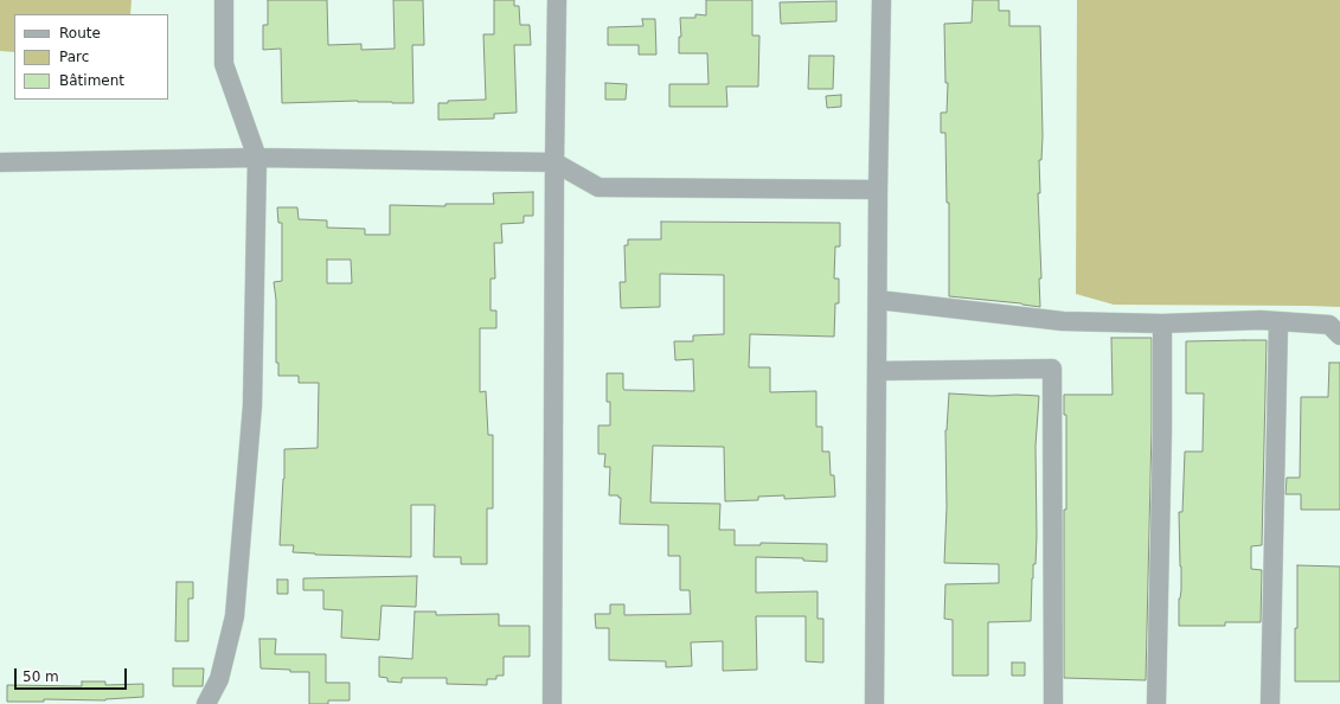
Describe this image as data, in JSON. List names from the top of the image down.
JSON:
{
  "legend": ["Route", "Parc", "Bâtiment"],
  "scale_bar": "50 m"
}
